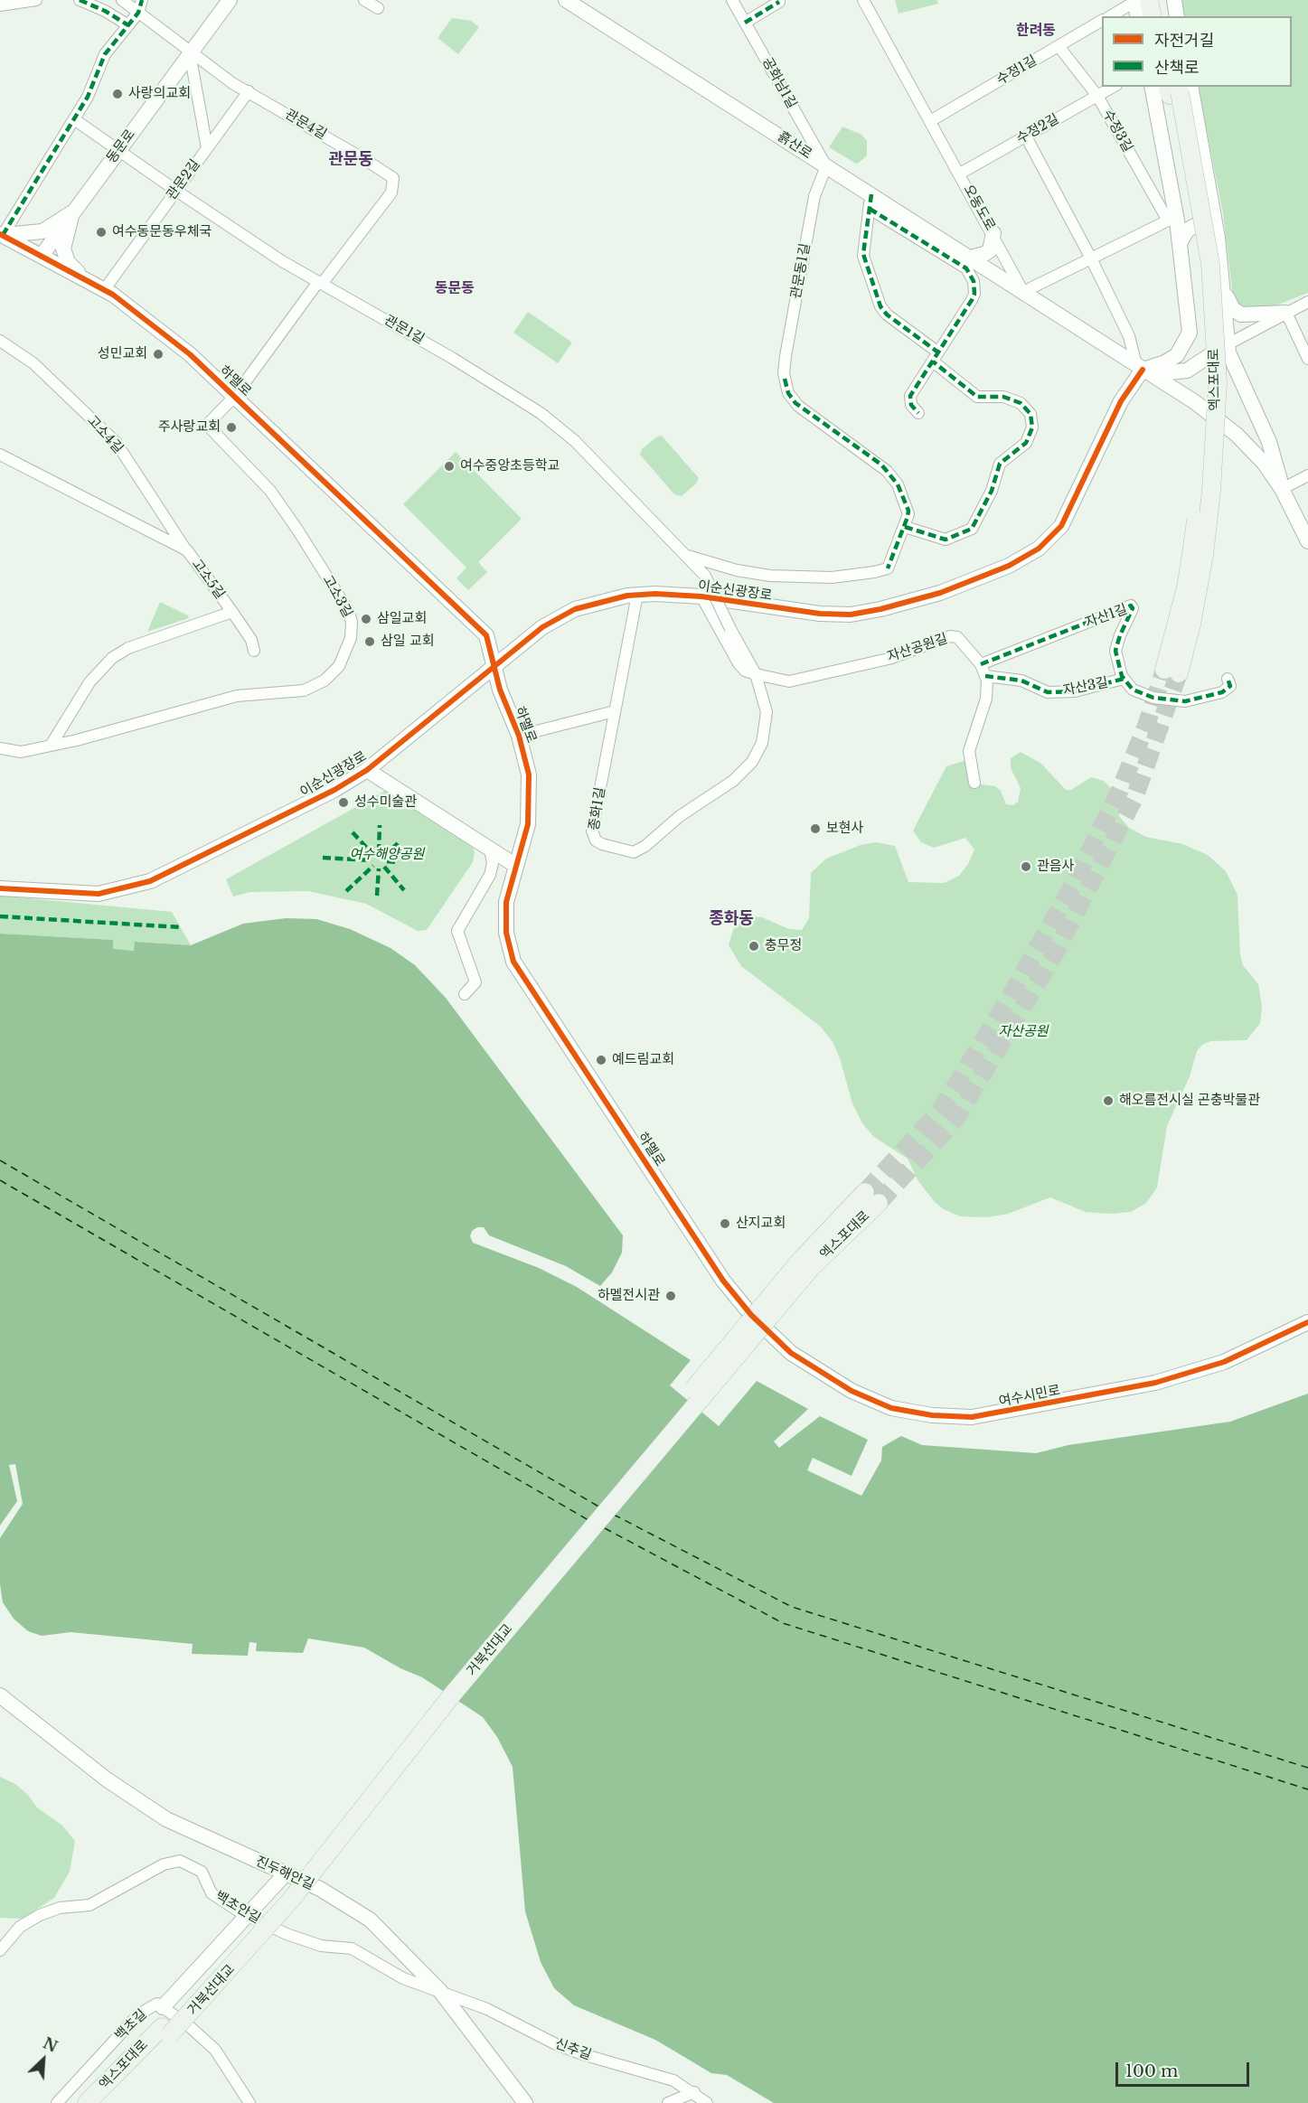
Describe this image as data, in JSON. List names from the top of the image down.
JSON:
{
  "streets": {
    "main road": ["엑스포대로", "거북선대교"],
    "street": [
      "수정1길",
      "공화남1길",
      "관문4길",
      "수정2길",
      "수정3길",
      "흙산로",
      "동문로",
      "관문2길",
      "오동도로",
      "관문동1길",
      "관문1길",
      "하멜로",
      "고소4길",
      "고소5길",
      "이순신광장로",
      "고소3길",
      "자산1길",
      "자산공원길",
      "자산3길",
      "종화1길",
      "여수시민로",
      "진두해안길",
      "백초안길",
      "백초길",
      "신추길"
    ]
  },
  "crossings": [
    ["수정1길", "수정3길"],
    ["수정1길", "오동도로"],
    ["공화남1길", "흙산로"],
    ["공화남1길", "관문동1길"],
    ["관문4길", "동문로"],
    ["관문4길", "관문2길"],
    ["관문4길", "관문1길"],
    ["관문4길", "고소3길"],
    ["수정2길", "수정3길"],
    ["수정2길", "오동도로"],
    ["흙산로", "오동도로"],
    ["흙산로", "관문동1길"],
    ["동문로", "관문2길"],
    ["동문로", "관문1길"],
    ["동문로", "하멜로"],
    ["관문2길", "관문1길"],
    ["관문2길", "하멜로"],
    ["관문1길", "고소3길"],
    ["관문1길", "자산공원길"],
    ["관문1길", "종화1길"],
    ["엑스포대로", "거북선대교"],
    ["하멜로", "이순신광장로"],
    ["하멜로", "고소3길"],
    ["하멜로", "종화1길"],
    ["하멜로", "여수시민로"],
    ["고소4길", "고소5길"],
    ["고소5길", "고소3길"],
    ["이순신광장로", "자산공원길"],
    ["이순신광장로", "종화1길"],
    ["자산1길", "자산공원길"],
    ["자산1길", "자산3길"],
    ["자산공원길", "자산3길"],
    ["자산공원길", "종화1길"],
    ["진두해안길", "백초안길"],
    ["진두해안길", "신추길"],
    ["백초안길", "신추길"]
  ],
  "districts": [
    "한려동",
    "관문동",
    "동문동",
    "종화동"
  ],
  "parks": ["여수해양공원", "자산공원"],
  "places": [
    "사랑의교회",
    "여수동문동우체국",
    "성민교회",
    "주사랑교회",
    "여수중앙초등학교",
    "삼일교회",
    "삼일 교회",
    "성수미술관",
    "보현사",
    "관음사",
    "충무정",
    "예드림교회",
    "해오름전시실 곤충박물관",
    "산지교회",
    "하멜전시관"
  ],
  "legend": ["자전거길", "산책로"],
  "scale_bar": "100 m",
  "north": "top right"
}
